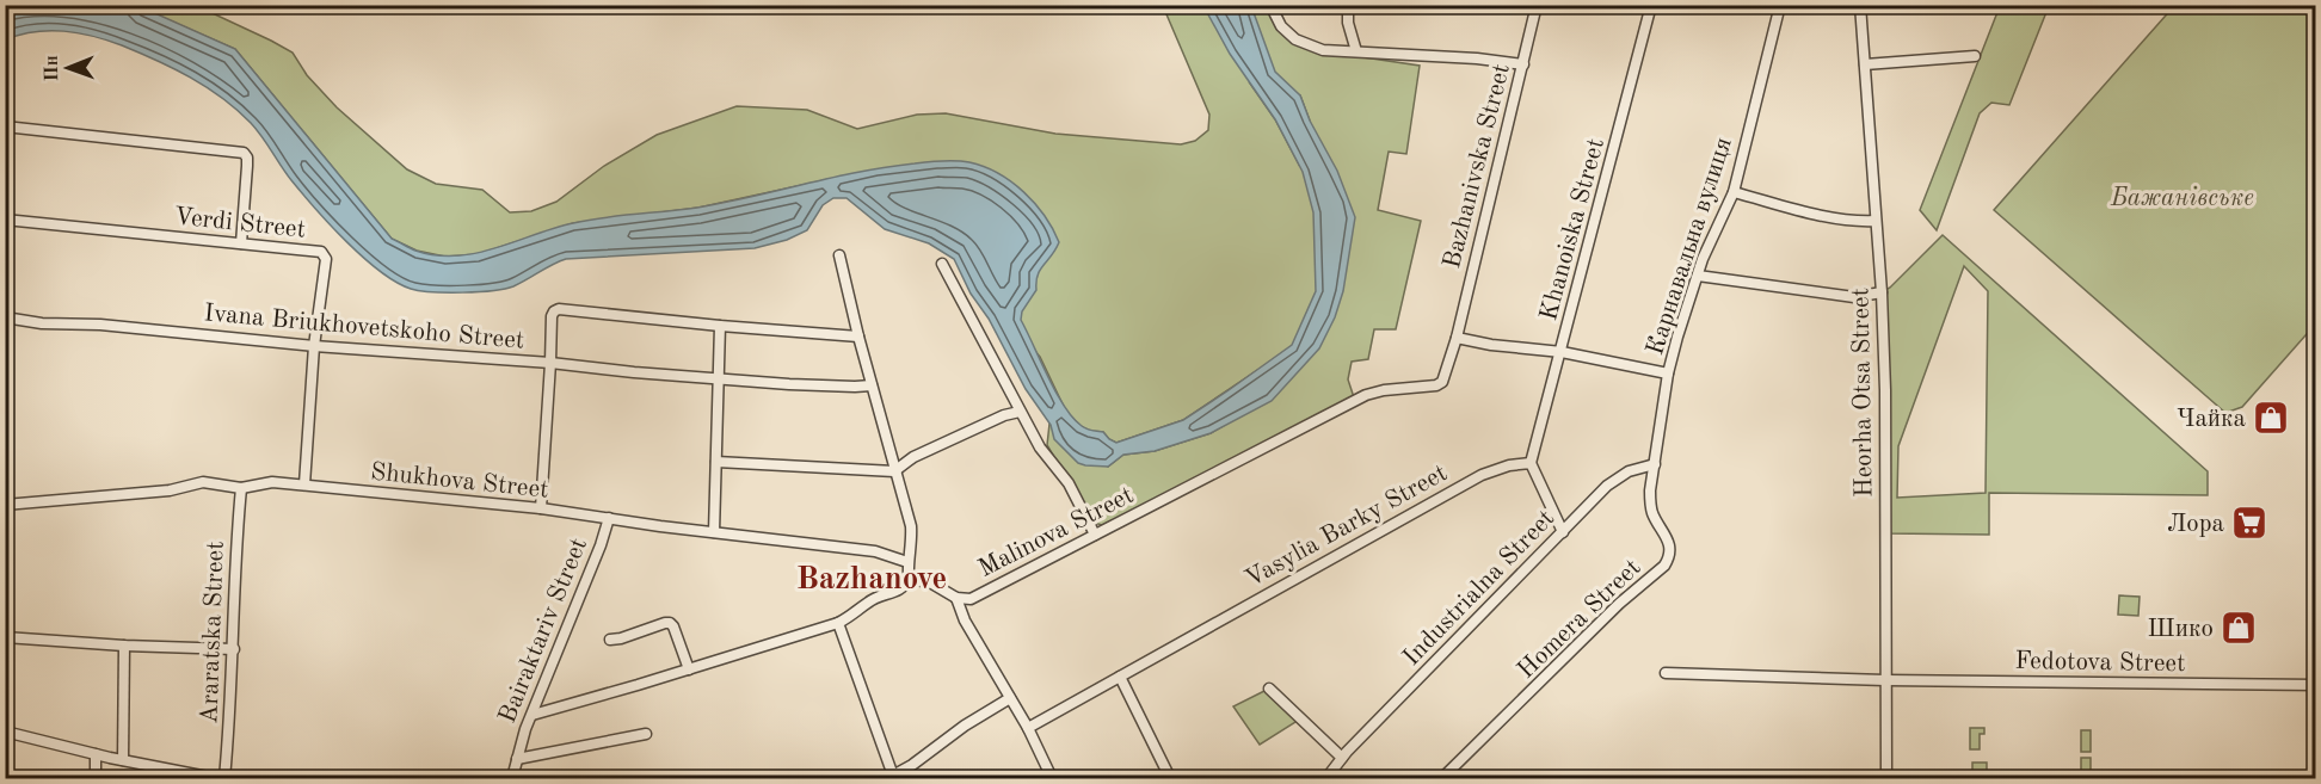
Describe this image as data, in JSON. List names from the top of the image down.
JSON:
{
  "streets": {
    "street": [
      "Bazhanivska Street",
      "Verdi Street",
      "Khanoiska Street",
      "Карнавальна вулиця",
      "Ivana Briukhovetskoho Street",
      "Heorha Otsa Street",
      "Shukhova Street",
      "Vasylia Barky Street",
      "Malinova Street",
      "Industrialna Street",
      "Homera Street",
      "Bairaktariv Street",
      "Araratska Street",
      "Fedotova Street"
    ]
  },
  "crossings": [
    ["Bazhanivska Street", "Malinova Street"],
    ["Verdi Street", "Ivana Briukhovetskoho Street"],
    ["Verdi Street", "Shukhova Street"],
    ["Khanoiska Street", "Vasylia Barky Street"],
    ["Карнавальна вулиця", "Industrialna Street"],
    ["Карнавальна вулиця", "Homera Street"],
    ["Heorha Otsa Street", "Fedotova Street"],
    ["Shukhova Street", "Bairaktariv Street"],
    ["Shukhova Street", "Araratska Street"],
    ["Industrialna Street", "Homera Street"]
  ],
  "districts": ["Bazhanove"],
  "parks": ["Бажанівське"],
  "places": {
    "shop": ["Чайка", "Шико"],
    "supermarket": ["Лора"]
  },
  "north": "left"
}
